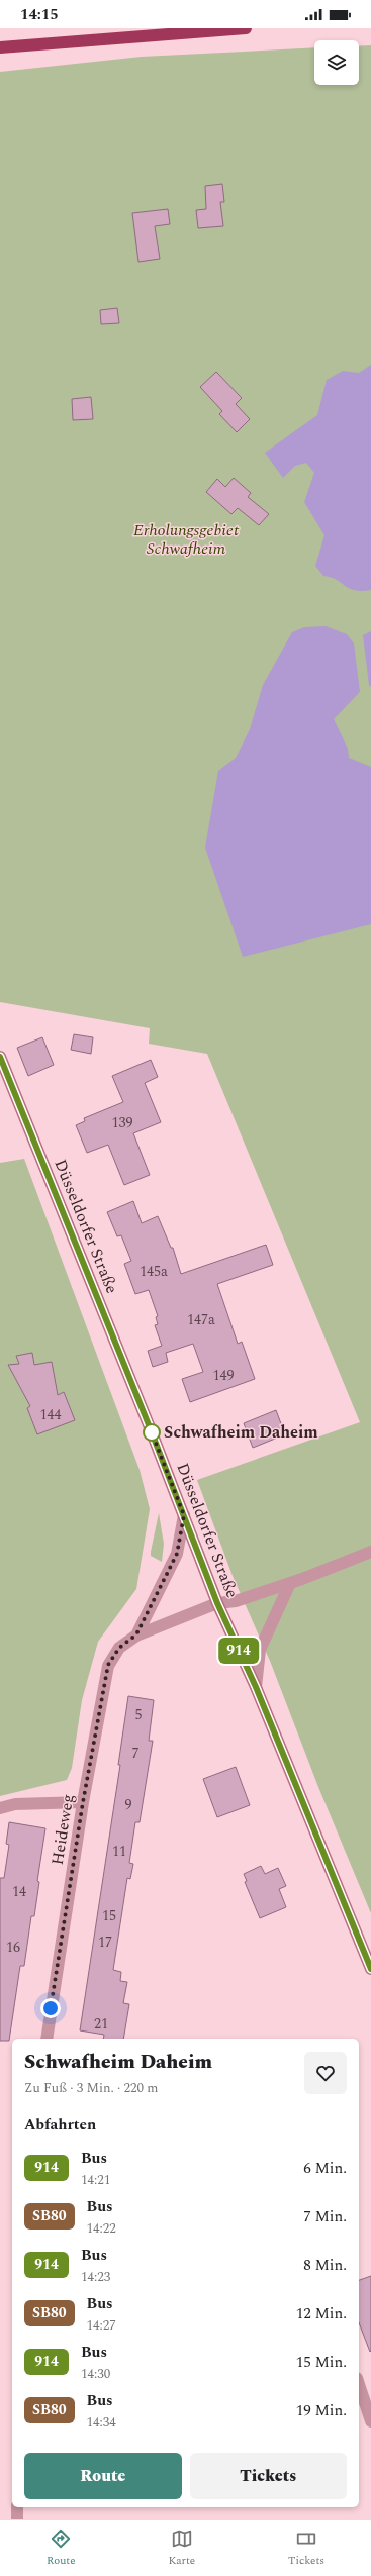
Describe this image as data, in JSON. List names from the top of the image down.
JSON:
{
  "streets": {
    "main road": ["Düsseldorfer Straße"],
    "street": ["Heideweg"]
  },
  "crossings": [
    ["Düsseldorfer Straße", "Heideweg"]
  ],
  "parks": ["Erholungsgebiet Schwafheim"],
  "places": ["Schwafheim Daheim"],
  "lines": ["bus line 914"],
  "house_numbers": [
    "139",
    "145a",
    "147a",
    "149",
    "144",
    "5",
    "7",
    "9",
    "11",
    "14",
    "15",
    "17",
    "16",
    "21"
  ],
  "page": {
    "status": "14:15",
    "on_map": "914",
    "heading": [
      ["Schwafheim Daheim", "Zu Fuß · 3 Min. · 220 m"],
      "Abfahrten"
    ],
    "list": [
      {
        "mark": "914",
        "name": "Bus",
        "note": "14:21",
        "value": "6 Min."
      },
      {
        "mark": "SB80",
        "name": "Bus",
        "note": "14:22",
        "value": "7 Min."
      },
      {
        "mark": "914",
        "name": "Bus",
        "note": "14:23",
        "value": "8 Min."
      },
      {
        "mark": "SB80",
        "name": "Bus",
        "note": "14:27",
        "value": "12 Min."
      },
      {
        "mark": "914",
        "name": "Bus",
        "note": "14:30",
        "value": "15 Min."
      },
      {
        "mark": "SB80",
        "name": "Bus",
        "note": "14:34",
        "value": "19 Min."
      }
    ],
    "buttons": ["Route", "Tickets"],
    "tabs": ["Route", "Karte", "Tickets"]
  }
}
